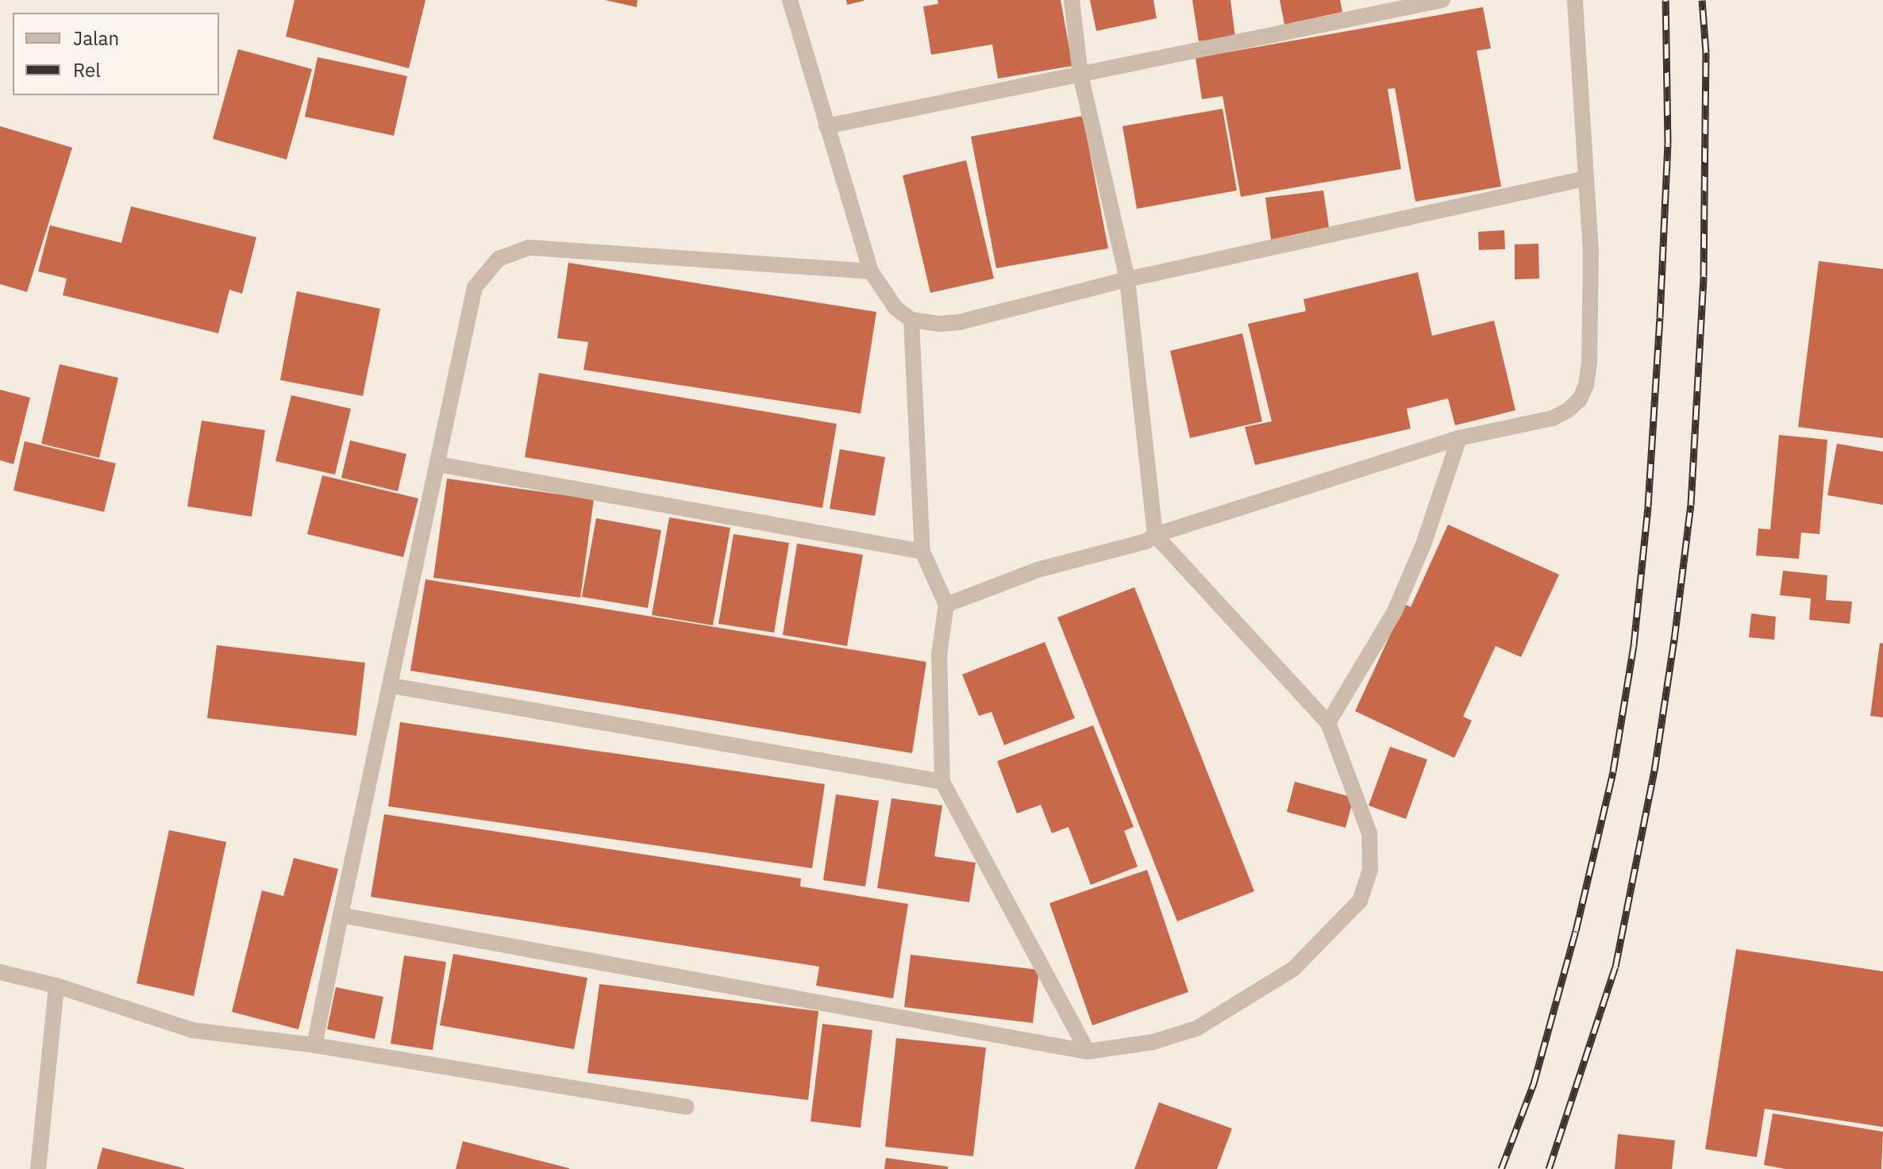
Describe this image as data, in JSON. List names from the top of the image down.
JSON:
{
  "legend": ["Jalan", "Rel"]
}
